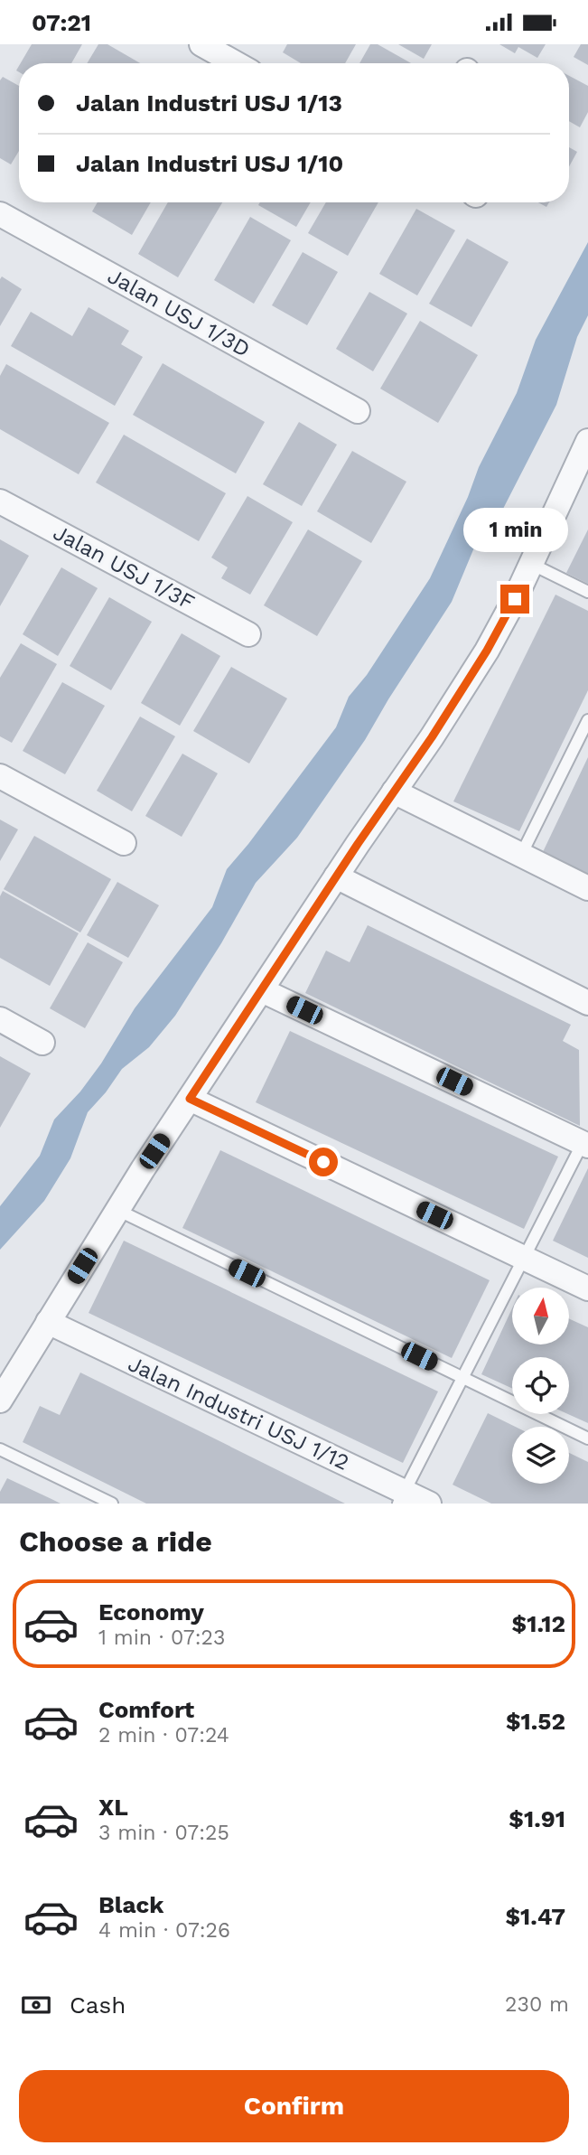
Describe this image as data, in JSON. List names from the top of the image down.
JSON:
{
  "streets": {
    "street": ["Jalan USJ 1/3D", "Jalan USJ 1/3F", "Jalan Industri USJ 1/12"]
  },
  "north": "top",
  "page": {
    "status": "07:21",
    "banner": ["Jalan Industri USJ 1/13", "Jalan Industri USJ 1/10"],
    "bubble": "1 min",
    "heading": "Choose a ride",
    "list": [
      {
        "name": "Economy",
        "note": "1 min · 07:23",
        "value": "$1.12"
      },
      {
        "name": "Comfort",
        "note": "2 min · 07:24",
        "value": "$1.52"
      },
      {
        "name": "XL",
        "note": "3 min · 07:25",
        "value": "$1.91"
      },
      {
        "name": "Black",
        "note": "4 min · 07:26",
        "value": "$1.47"
      }
    ],
    "pay": ["Cash", "230 m"],
    "buttons": "Confirm"
  }
}
